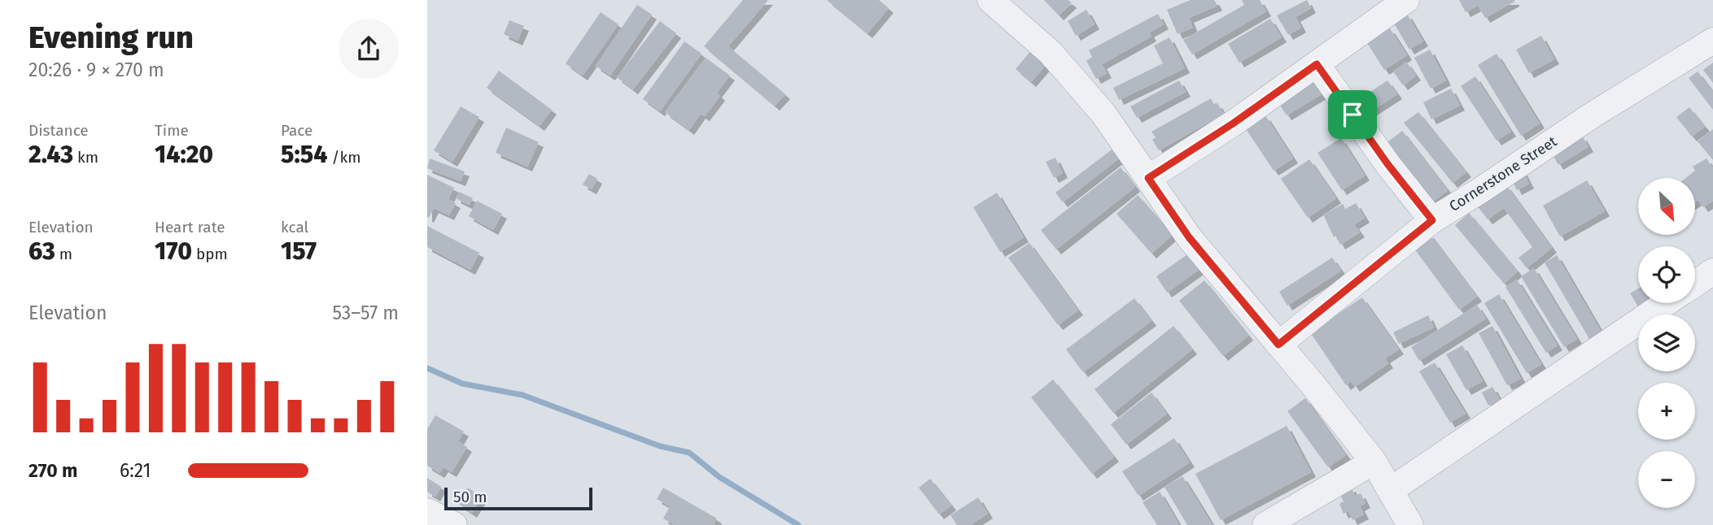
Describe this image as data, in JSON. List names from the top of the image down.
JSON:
{
  "streets": {
    "street": ["Cornerstone Street"]
  },
  "scale_bar": "50 m",
  "north": "bottom right",
  "page": {
    "heading": ["Evening run", "20:26 · 9 × 270 m"],
    "stats": [
      ["Distance", "2.43 km"],
      ["Time", "14:20"],
      ["Pace", "5:54 /km"],
      ["Elevation", "63 m"],
      ["Heart rate", "170 bpm"],
      ["kcal", "157"]
    ],
    "map_buttons": ["+", "−"],
    "chart": ["Elevation", "53–57 m"],
    "list": [
      {
        "name": "270 m",
        "note": "6:21"
      }
    ],
    "scale": "50 m"
  }
}
